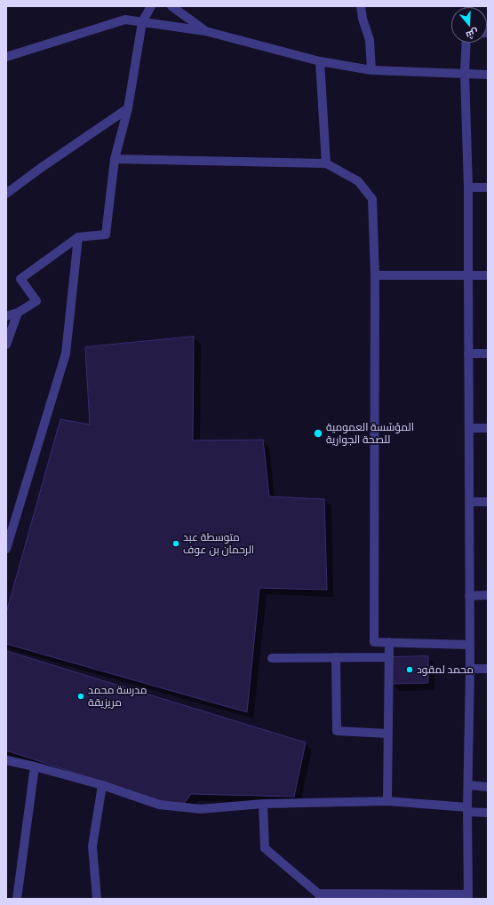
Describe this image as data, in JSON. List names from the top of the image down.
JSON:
{
  "places": [
    "المؤسّسة العمومية للصحة الجوارية",
    "متوسطة عبد الرحمان بن عوف",
    "محمد لمقود",
    "مدرسة محمد مريزيقة"
  ],
  "north": "bottom"
}
